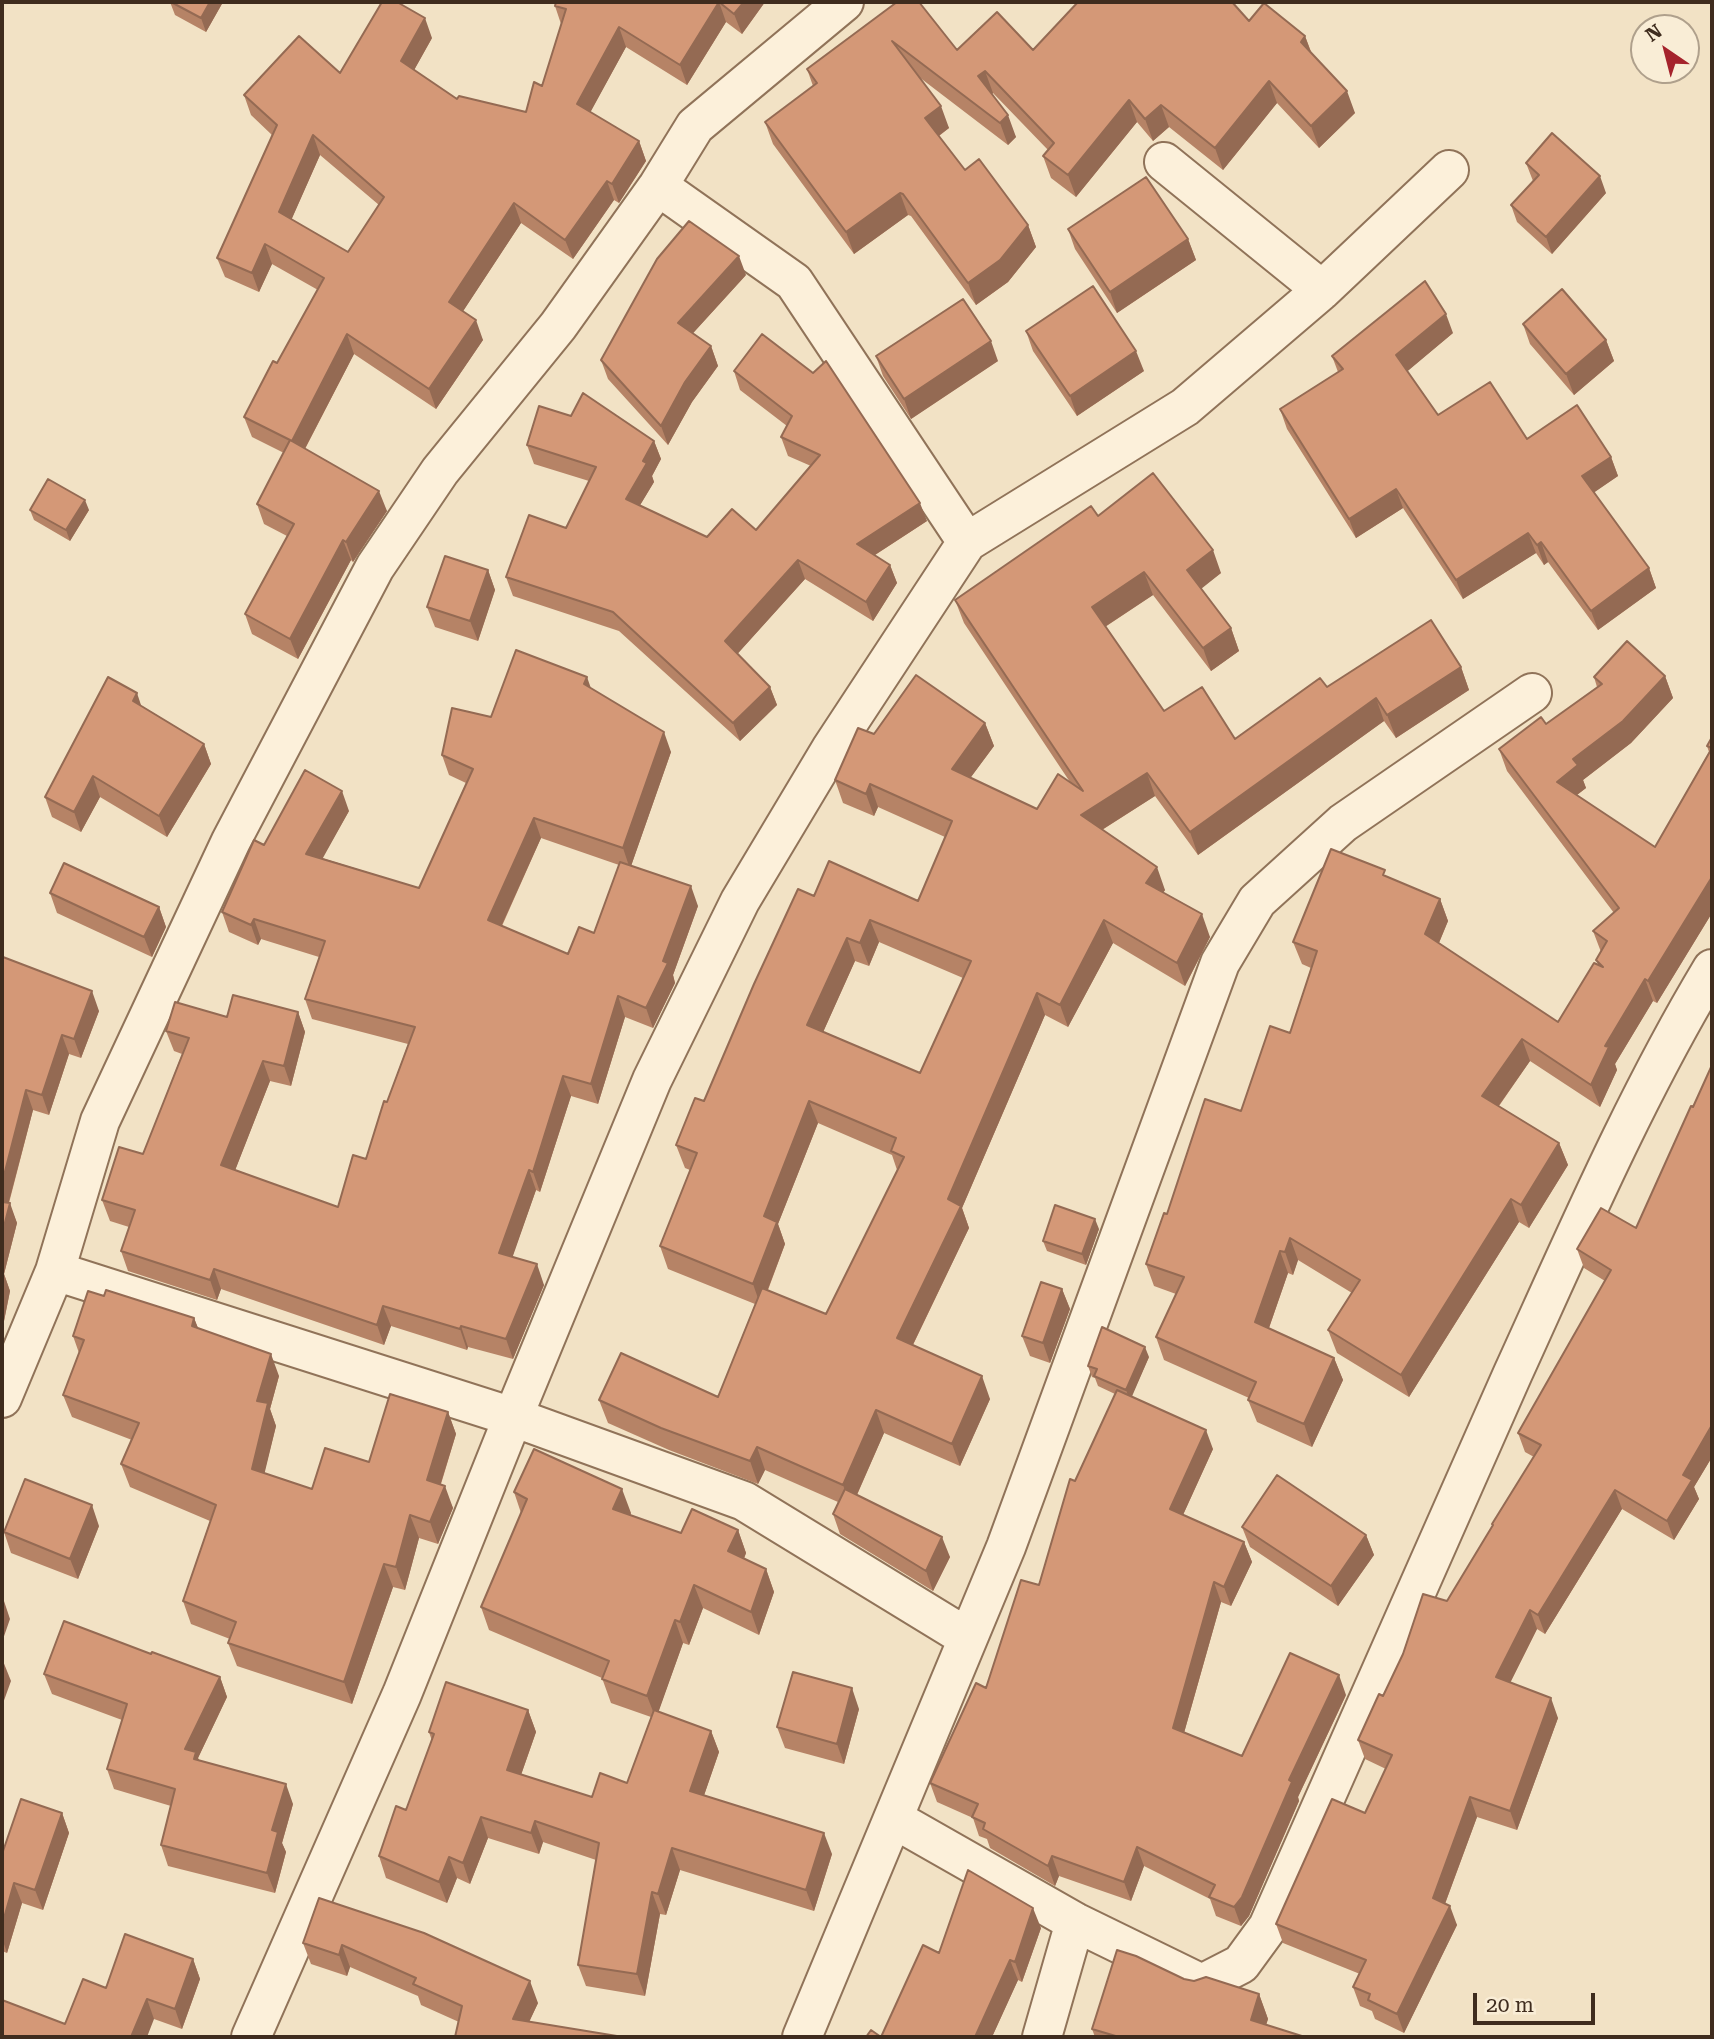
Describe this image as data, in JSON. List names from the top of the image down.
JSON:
{
  "scale_bar": "20 m",
  "north": "top left"
}
